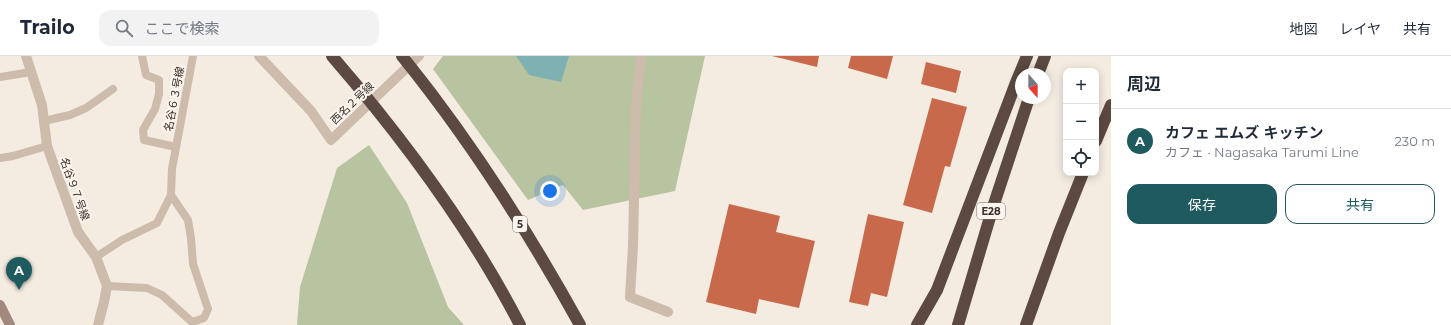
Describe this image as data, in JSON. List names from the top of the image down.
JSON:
{
  "streets": {
    "highway": ["E28", "5"],
    "street": ["西名２号線", "名谷９７号線"],
    "lane": ["名谷６３号線"]
  },
  "north": "bottom",
  "page": {
    "header": "Trailo",
    "search": "ここで検索",
    "nav": ["地図", "レイヤ", "共有"],
    "heading": "周辺",
    "map_buttons": ["+", "−"],
    "list": [
      {
        "mark": "A",
        "name": "カフェ エムズ キッチン",
        "note": "カフェ · Nagasaka Tarumi Line",
        "value": "230 m"
      }
    ],
    "buttons": ["保存", "共有"],
    "pins": "A"
  }
}
